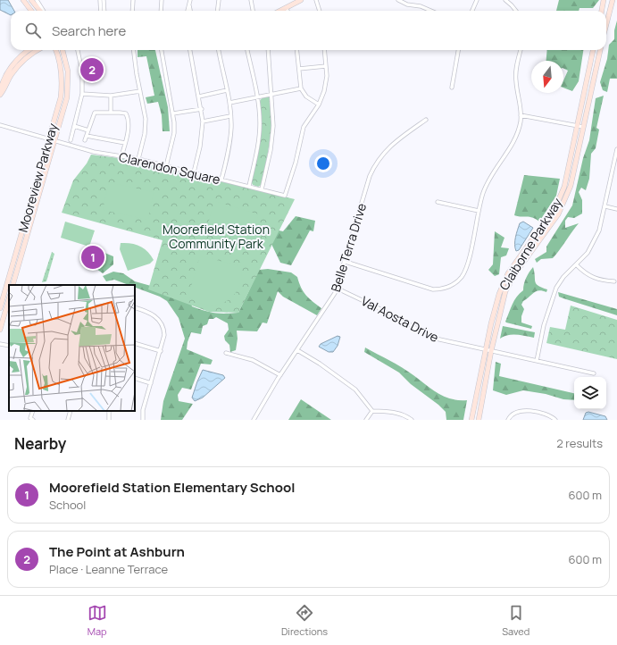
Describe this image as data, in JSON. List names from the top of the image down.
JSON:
{
  "streets": {
    "main road": ["Mooreview Parkway", "Claiborne Parkway"],
    "street": ["Clarendon Square", "Belle Terra Drive", "Val Aosta Drive"]
  },
  "crossings": [
    ["Clarendon Square", "Mooreview Parkway"],
    ["Claiborne Parkway", "Val Aosta Drive"],
    ["Belle Terra Drive", "Val Aosta Drive"]
  ],
  "parks": ["Moorefield Station Community Park"],
  "north": "bottom",
  "page": {
    "search": "Search here",
    "pins": ["2", "1"],
    "heading": ["Nearby", "2 results"],
    "list": [
      {
        "mark": "1",
        "name": "Moorefield Station Elementary School",
        "note": "School",
        "value": "600 m"
      },
      {
        "mark": "2",
        "name": "The Point at Ashburn",
        "note": "Place · Leanne Terrace",
        "value": "600 m"
      }
    ],
    "nav": ["Map", "Directions", "Saved"]
  }
}
